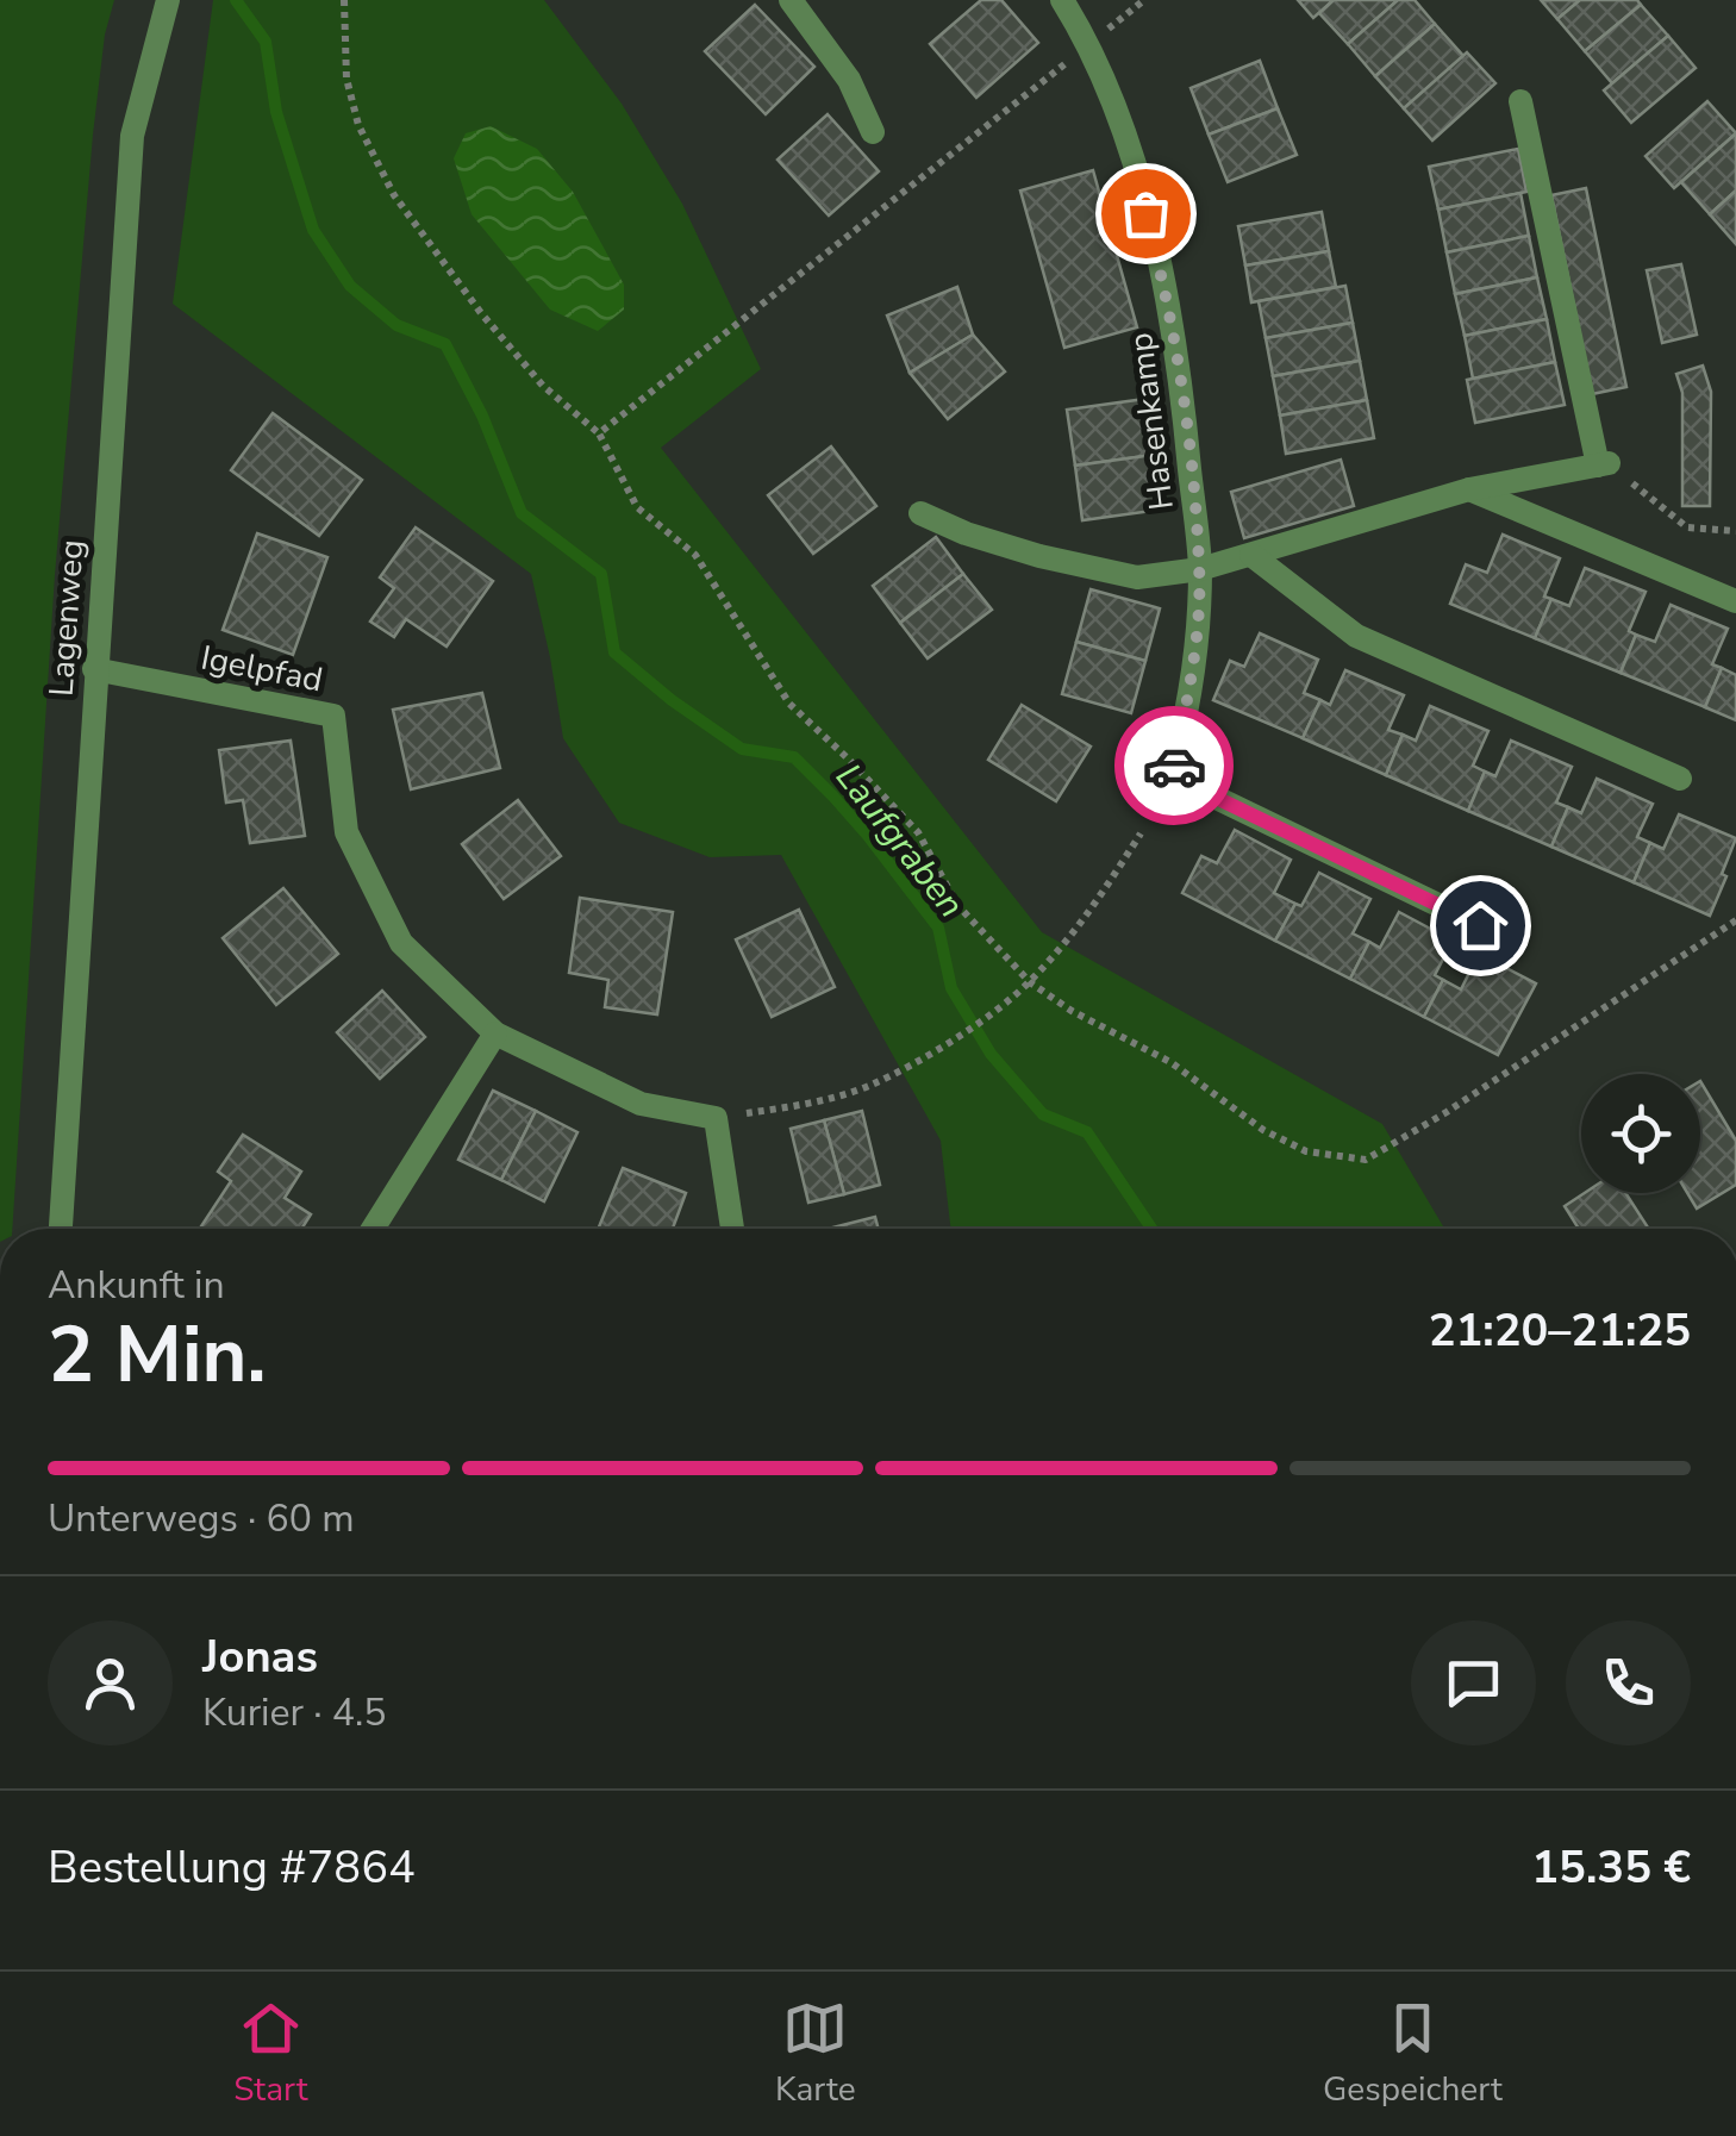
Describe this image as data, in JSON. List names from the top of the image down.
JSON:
{
  "streets": {
    "street": ["Hasenkamp", "Lagenweg", "Igelpfad"]
  },
  "crossings": [
    ["Lagenweg", "Igelpfad"]
  ],
  "water": ["Laufgraben"],
  "page": {
    "heading": ["2 Min.", "Ankunft in", "21:20–21:25"],
    "panel": [
      "Jonas",
      "Kurier · 4.5",
      "Bestellung #7864",
      "15.35 €"
    ],
    "bar": "Unterwegs · 60 m",
    "tabs": ["Start", "Karte", "Gespeichert"]
  }
}
